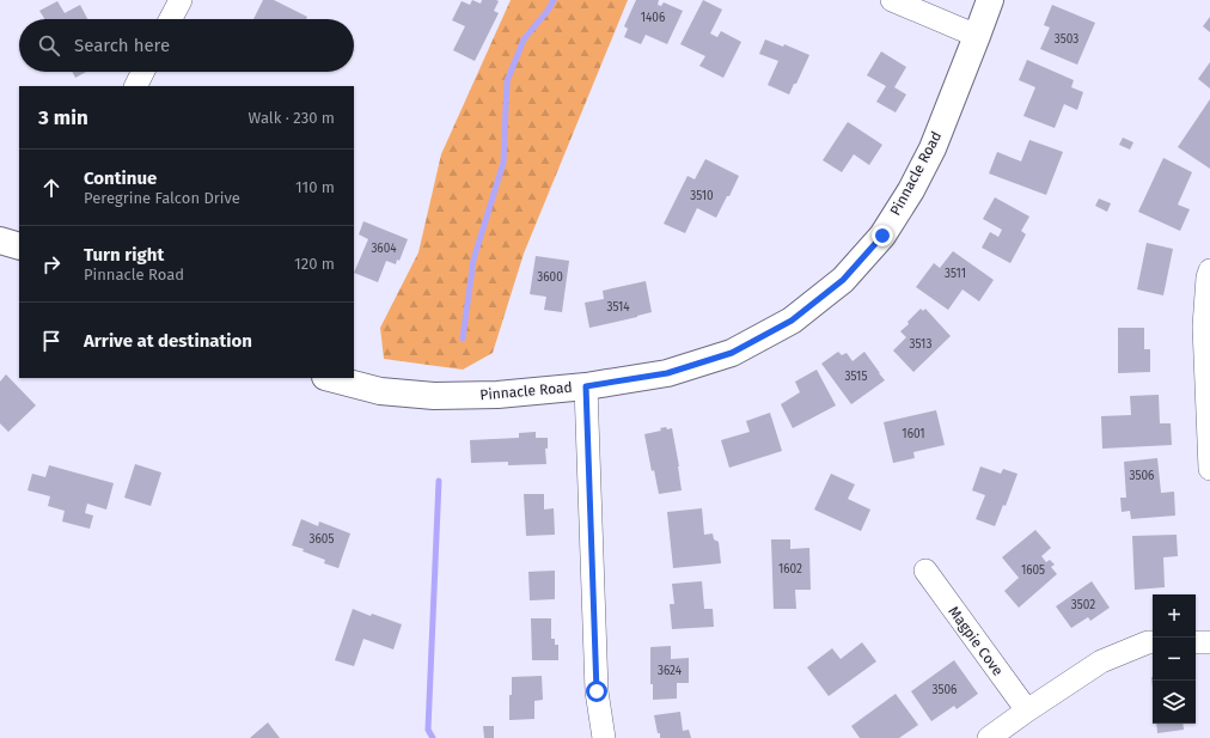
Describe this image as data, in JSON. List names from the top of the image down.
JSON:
{
  "streets": {
    "street": ["Pinnacle Road", "Magpie Cove"]
  },
  "house_numbers": [
    "1406",
    "3503",
    "3510",
    "3604",
    "3511",
    "3600",
    "3514",
    "3513",
    "3515",
    "1601",
    "3506",
    "3605",
    "1602",
    "1605",
    "3502",
    "3624",
    "3506"
  ],
  "page": {
    "search": "Search here",
    "heading": ["3 min", "Walk · 230 m"],
    "list": [
      ["Continue", "Peregrine Falcon Drive", "110 m"],
      ["Turn right", "Pinnacle Road", "120 m"],
      "Arrive at destination"
    ],
    "map_buttons": ["+", "−"]
  }
}
